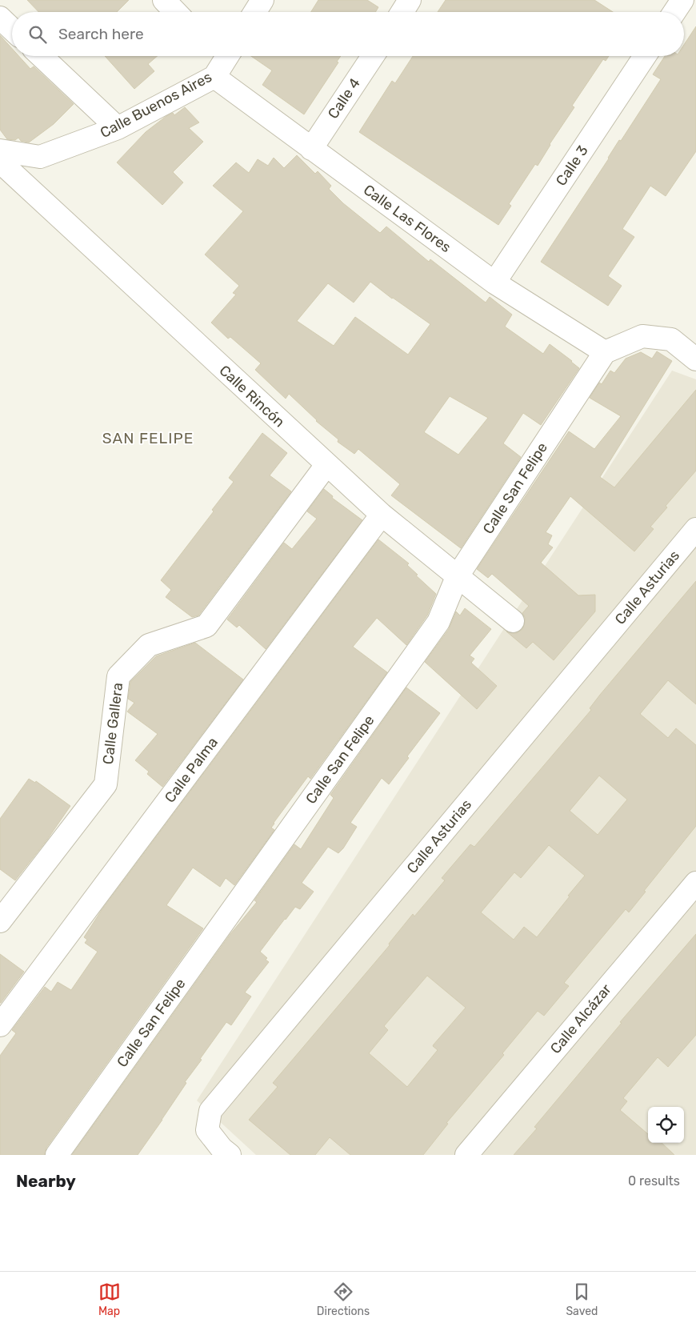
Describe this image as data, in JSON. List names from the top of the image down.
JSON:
{
  "streets": {
    "street": [
      "Calle 4",
      "Calle Buenos Aires",
      "Calle 3",
      "Calle Las Flores",
      "Calle Rincón",
      "Calle San Felipe",
      "Calle Asturias",
      "Calle Gallera",
      "Calle Palma",
      "Calle Alcázar"
    ]
  },
  "crossings": [
    ["Calle 4", "Calle Las Flores"],
    ["Calle Buenos Aires", "Calle Las Flores"],
    ["Calle 3", "Calle Las Flores"],
    ["Calle Las Flores", "Calle San Felipe"],
    ["Calle Rincón", "Calle San Felipe"],
    ["Calle Rincón", "Calle Gallera"],
    ["Calle Rincón", "Calle Palma"]
  ],
  "districts": ["SAN FELIPE"],
  "page": {
    "search": "Search here",
    "heading": ["Nearby", "0 results"],
    "nav": ["Map", "Directions", "Saved"]
  }
}
